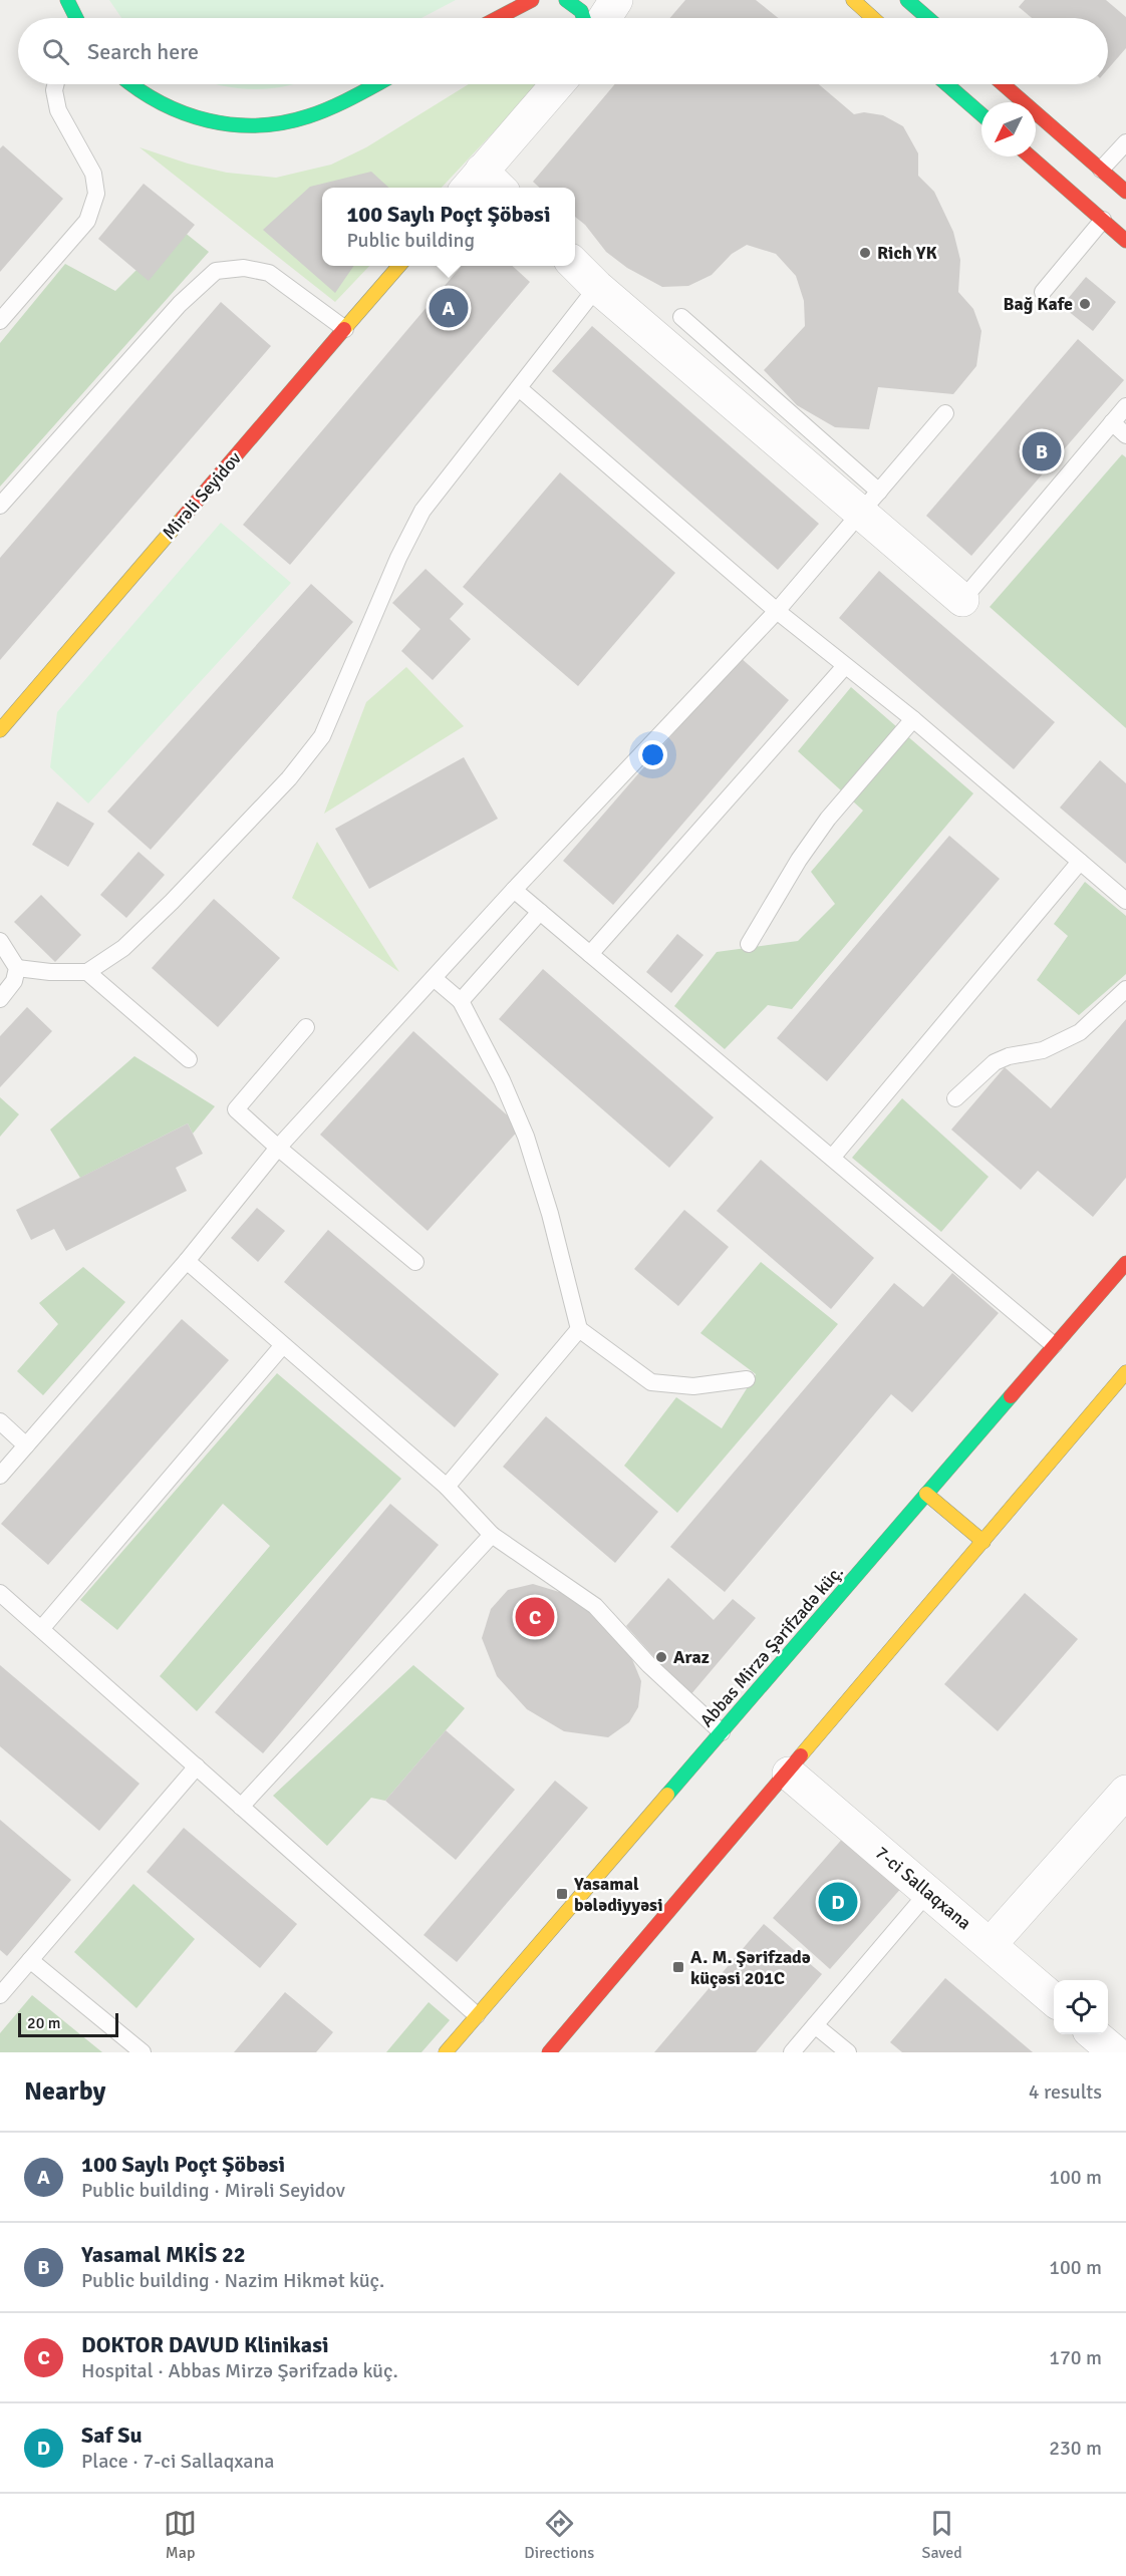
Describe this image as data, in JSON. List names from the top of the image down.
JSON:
{
  "streets": {
    "main road": ["Mirəli Seyidov", "Abbas Mirzə Şərifzadə küç."],
    "street": ["7-ci Sallaqxana"]
  },
  "places": {
    "other": ["Rich YK", "Bağ Kafe", "Araz"],
    "transit": ["Yasamal bələdiyyəsi", "A. M. Şərifzadə küçəsi 201C"]
  },
  "scale_bar": "20 m",
  "north": "bottom left",
  "page": {
    "search": "Search here",
    "popup": ["100 Saylı Poçt Şöbəsi", "Public building"],
    "pins": [
      "A",
      "B",
      "C",
      "D"
    ],
    "scale": "20 m",
    "heading": ["Nearby", "4 results"],
    "list": [
      {
        "mark": "A",
        "name": "100 Saylı Poçt Şöbəsi",
        "note": "Public building · Mirəli Seyidov",
        "value": "100 m"
      },
      {
        "mark": "B",
        "name": "Yasamal MKİS 22",
        "note": "Public building · Nazim Hikmət küç.",
        "value": "100 m"
      },
      {
        "mark": "C",
        "name": "DOKTOR DAVUD Klinikasi",
        "note": "Hospital · Abbas Mirzə Şərifzadə küç.",
        "value": "170 m"
      },
      {
        "mark": "D",
        "name": "Saf Su",
        "note": "Place · 7-ci Sallaqxana",
        "value": "230 m"
      }
    ],
    "nav": ["Map", "Directions", "Saved"]
  }
}
